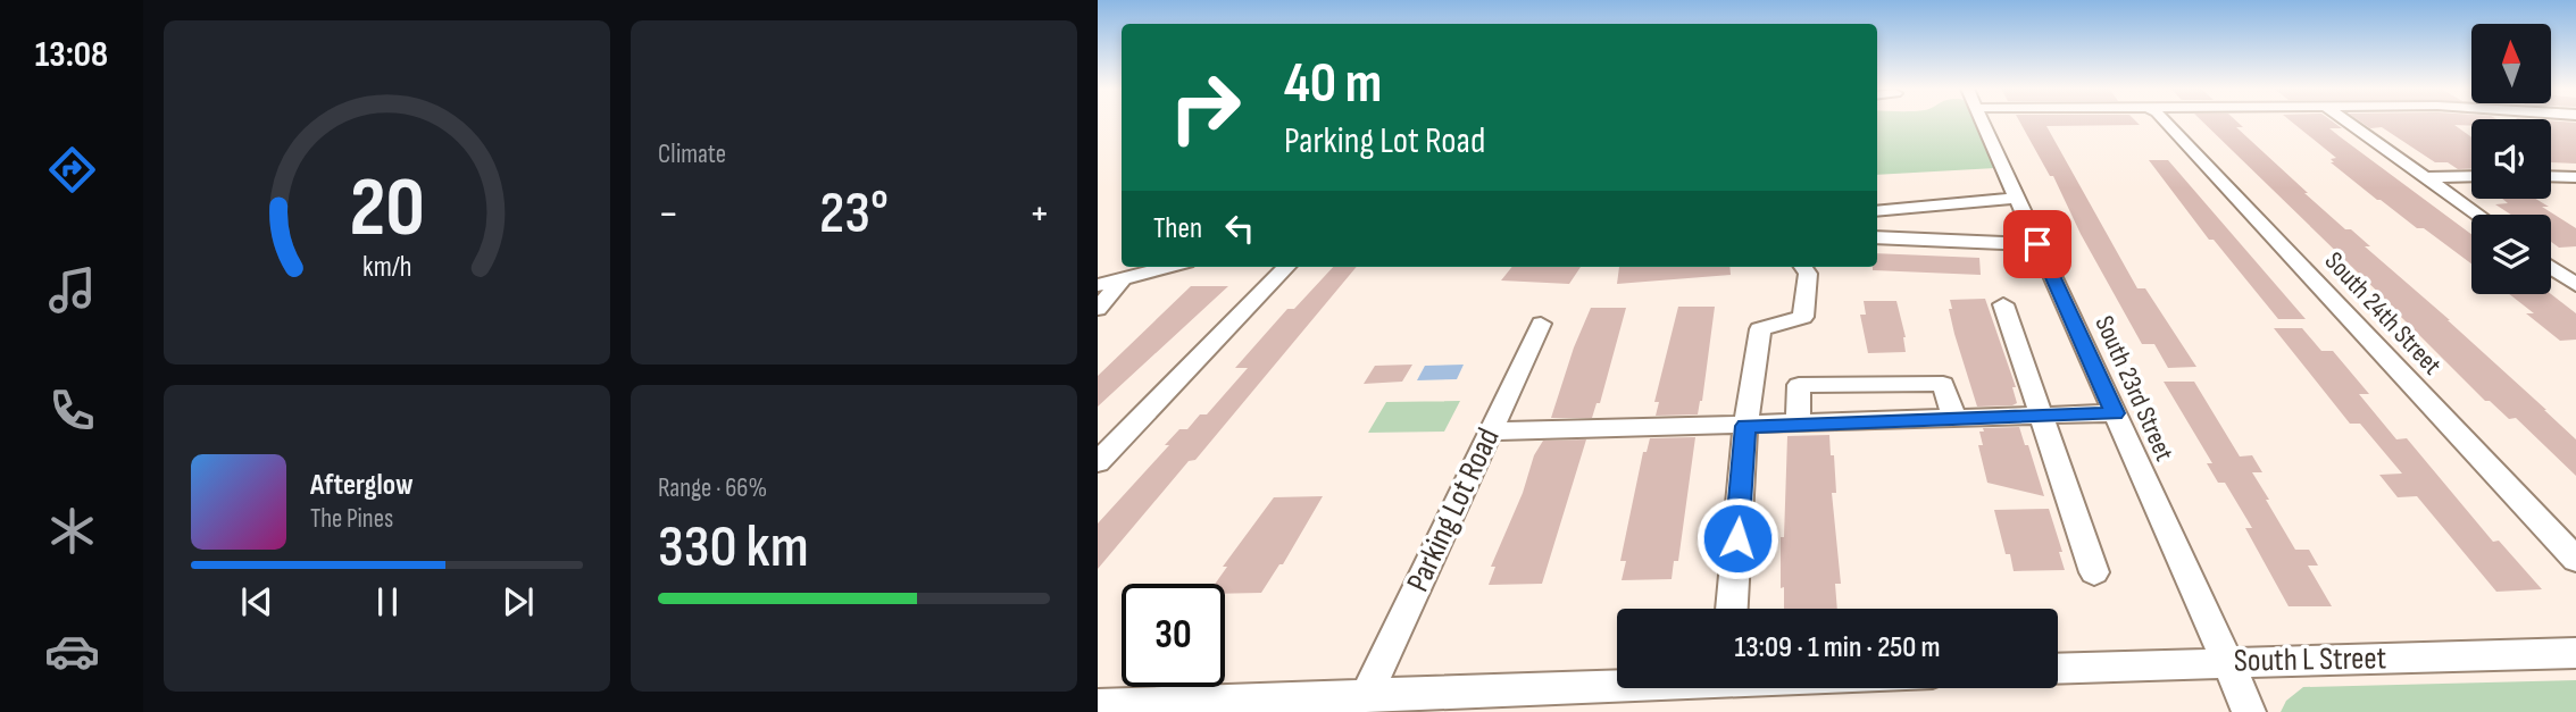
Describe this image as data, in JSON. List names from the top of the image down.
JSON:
{
  "streets": {
    "street": [
      "South 24th Street",
      "South 23rd Street",
      "Parking Lot Road",
      "South L Street"
    ]
  },
  "crossings": [
    ["South 23rd Street", "South L Street"]
  ],
  "north": "top",
  "page": {
    "tabs": "13:08",
    "tile": [
      "Climate",
      ["Range · 66%", "330 km"]
    ],
    "turn": ["40 m", "Parking Lot Road"],
    "heat": ["−", "23°", "+"],
    "then": "Then",
    "song": ["Afterglow", "The Pines"],
    "limit": "30",
    "trip": "13:09 · 1 min · 250 m",
    "gauge": ["20", "km/h"]
  }
}
